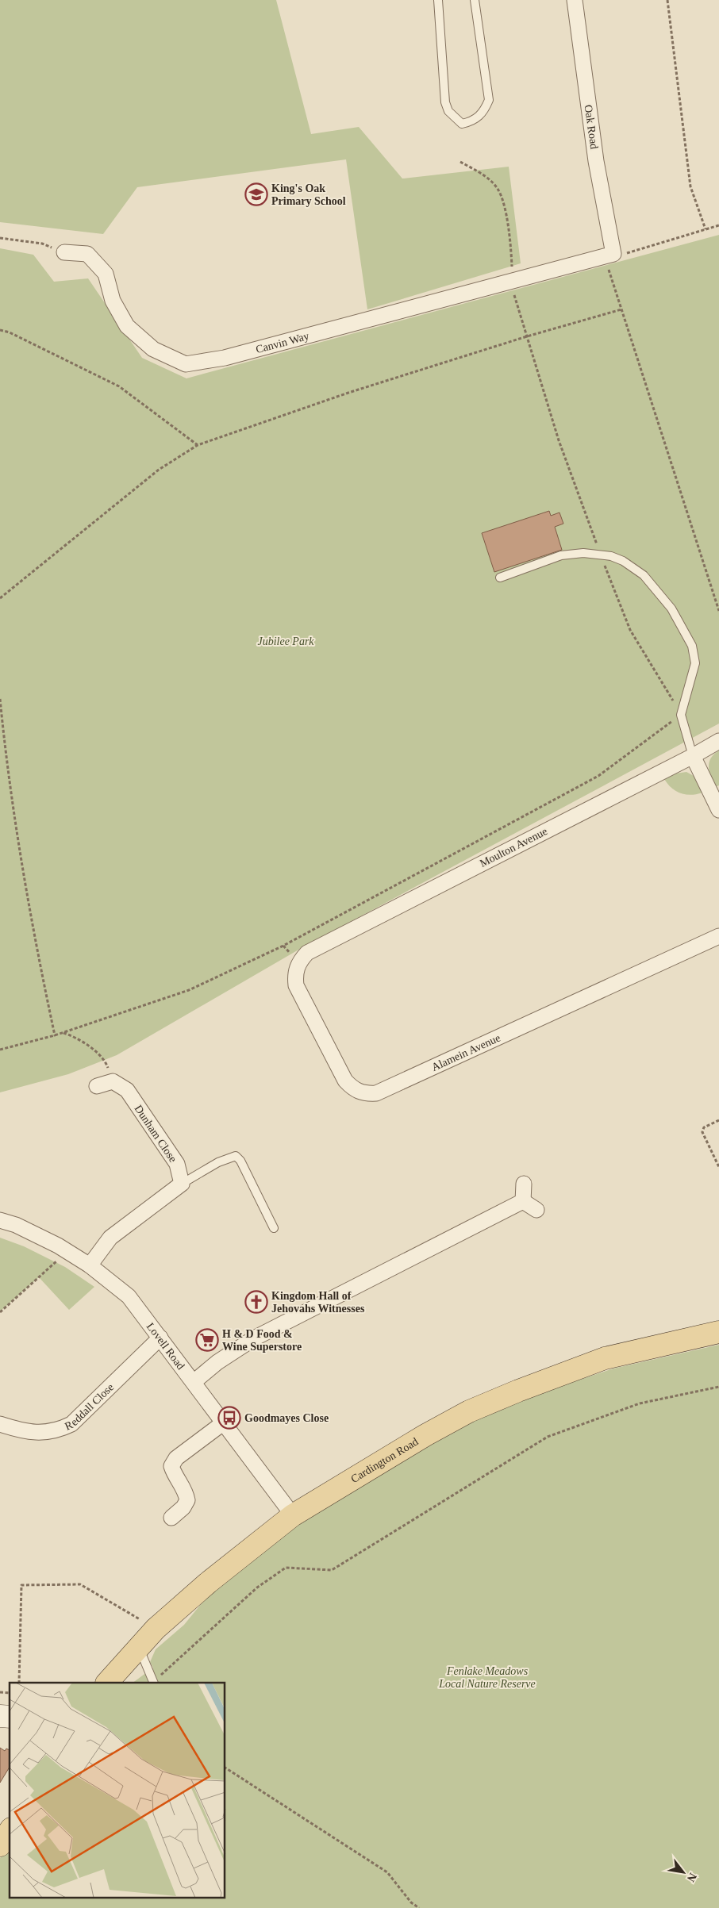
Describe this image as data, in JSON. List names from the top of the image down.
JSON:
{
  "streets": {
    "main road": ["Cardington Road"],
    "street": [
      "Oak Road",
      "Canvin Way",
      "Moulton Avenue",
      "Alamein Avenue",
      "Dunham Close",
      "Lovell Road",
      "Reddall Close"
    ]
  },
  "crossings": [
    ["Oak Road", "Canvin Way"],
    ["Moulton Avenue", "Alamein Avenue"],
    ["Lovell Road", "Reddall Close"],
    ["Lovell Road", "Cardington Road"]
  ],
  "parks": ["Jubilee Park", "Fenlake Meadows Local Nature Reserve"],
  "places": {
    "school or university": ["King's Oak Primary School"],
    "church": ["Kingdom Hall of Jehovahs Witnesses"],
    "supermarket": ["H & D Food & Wine Superstore"],
    "bus stop": ["Goodmayes Close"]
  },
  "north": "bottom right"
}
